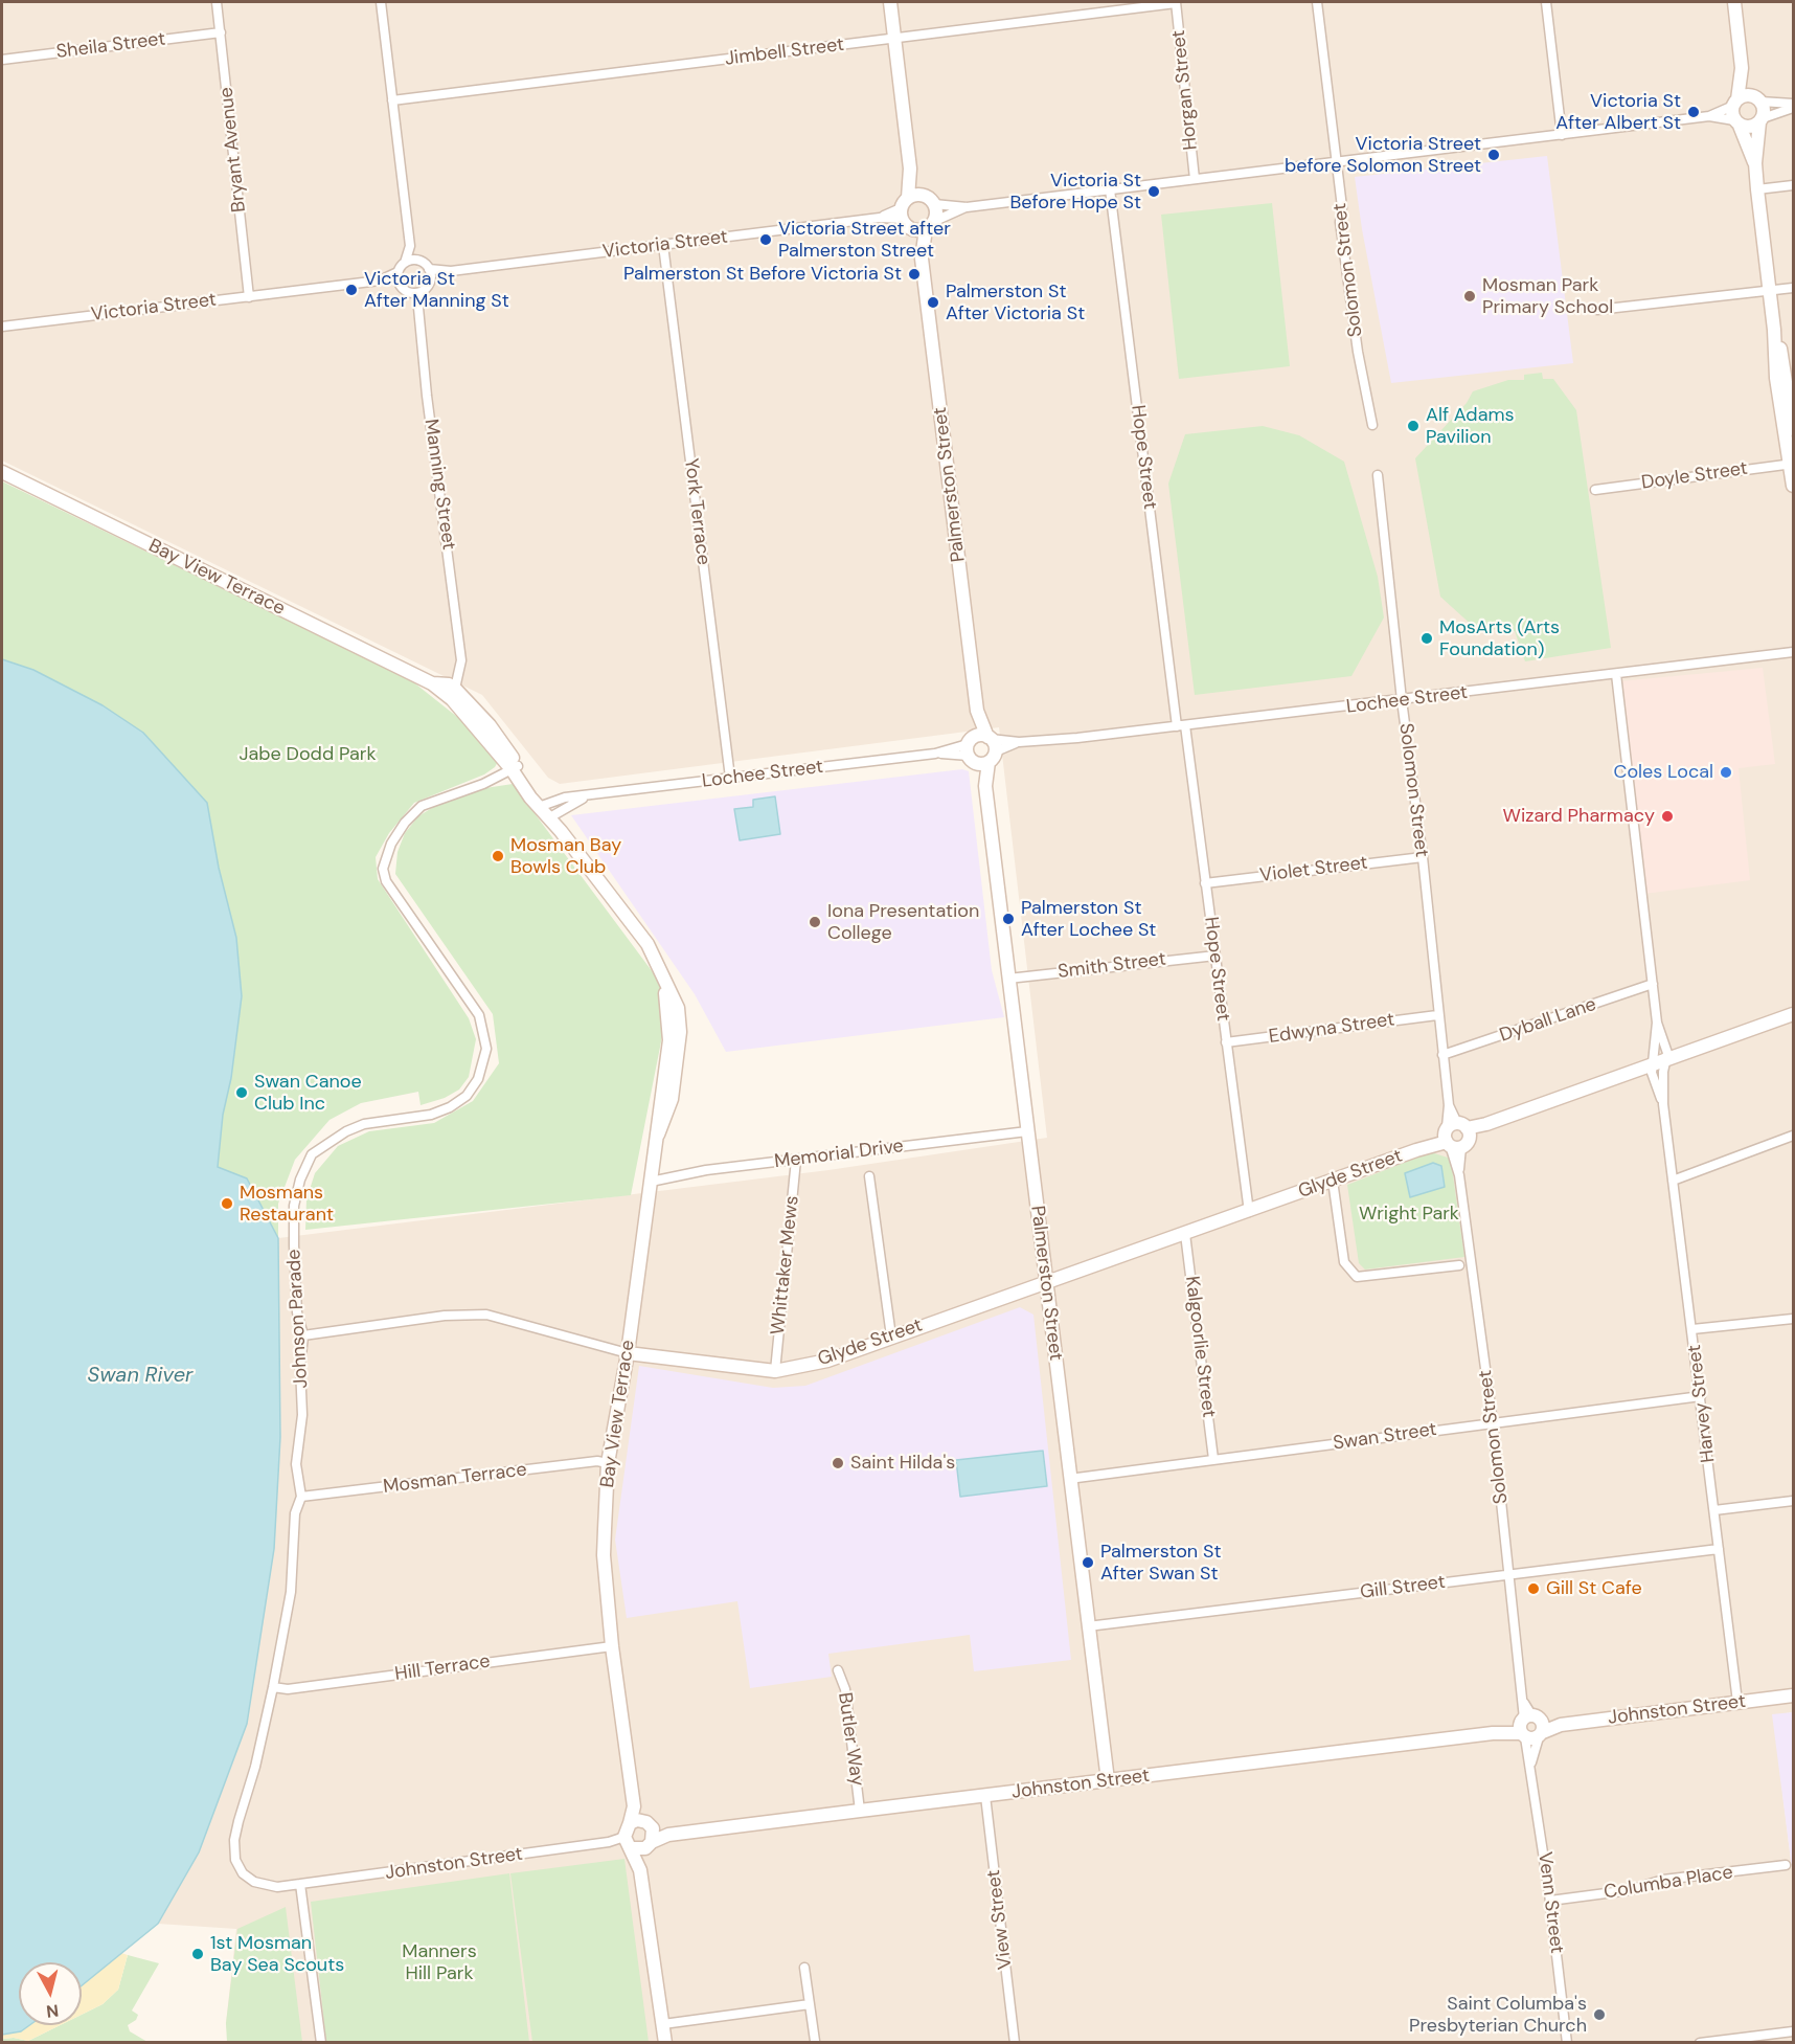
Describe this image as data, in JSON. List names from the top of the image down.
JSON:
{
  "streets": {
    "street": [
      "Sheila Street",
      "Jimbell Street",
      "Horgan Street",
      "Bryant Avenue",
      "Victoria Street",
      "Solomon Street",
      "Hope Street",
      "Doyle Street",
      "Manning Street",
      "Palmerston Street",
      "York Terrace",
      "Bay View Terrace",
      "Lochee Street",
      "Violet Street",
      "Smith Street",
      "Dyball Lane",
      "Edwyna Street",
      "Memorial Drive",
      "Glyde Street",
      "Whittaker Mews",
      "Johnson Parade",
      "Kalgoorlie Street",
      "Harvey Street",
      "Swan Street",
      "Mosman Terrace",
      "Gill Street",
      "Hill Terrace",
      "Johnston Street",
      "Butler Way",
      "Columba Place",
      "Venn Street",
      "View Street"
    ]
  },
  "crossings": [
    ["Sheila Street", "Bryant Avenue"],
    ["Jimbell Street", "Horgan Street"],
    ["Jimbell Street", "Palmerston Street"],
    ["Bryant Avenue", "Victoria Street"],
    ["Victoria Street", "Manning Street"],
    ["Victoria Street", "Palmerston Street"],
    ["Victoria Street", "York Terrace"],
    ["Solomon Street", "Lochee Street"],
    ["Solomon Street", "Violet Street"],
    ["Solomon Street", "Dyball Lane"],
    ["Solomon Street", "Edwyna Street"],
    ["Solomon Street", "Glyde Street"],
    ["Solomon Street", "Swan Street"],
    ["Solomon Street", "Gill Street"],
    ["Solomon Street", "Johnston Street"],
    ["Solomon Street", "Venn Street"],
    ["Hope Street", "Lochee Street"],
    ["Hope Street", "Violet Street"],
    ["Hope Street", "Smith Street"],
    ["Hope Street", "Edwyna Street"],
    ["Hope Street", "Glyde Street"],
    ["Manning Street", "Bay View Terrace"],
    ["Palmerston Street", "Lochee Street"],
    ["Palmerston Street", "Smith Street"],
    ["Palmerston Street", "Memorial Drive"],
    ["Palmerston Street", "Glyde Street"],
    ["Palmerston Street", "Swan Street"],
    ["Palmerston Street", "Gill Street"],
    ["Palmerston Street", "Johnston Street"],
    ["York Terrace", "Lochee Street"],
    ["Bay View Terrace", "Lochee Street"],
    ["Bay View Terrace", "Memorial Drive"],
    ["Bay View Terrace", "Glyde Street"],
    ["Bay View Terrace", "Johnson Parade"],
    ["Bay View Terrace", "Mosman Terrace"],
    ["Bay View Terrace", "Hill Terrace"],
    ["Bay View Terrace", "Johnston Street"],
    ["Lochee Street", "Harvey Street"],
    ["Dyball Lane", "Harvey Street"],
    ["Memorial Drive", "Whittaker Mews"],
    ["Glyde Street", "Whittaker Mews"],
    ["Glyde Street", "Johnson Parade"],
    ["Glyde Street", "Kalgoorlie Street"],
    ["Glyde Street", "Harvey Street"],
    ["Johnson Parade", "Mosman Terrace"],
    ["Johnson Parade", "Hill Terrace"],
    ["Johnson Parade", "Johnston Street"],
    ["Kalgoorlie Street", "Swan Street"],
    ["Harvey Street", "Swan Street"],
    ["Harvey Street", "Gill Street"],
    ["Harvey Street", "Johnston Street"],
    ["Johnston Street", "Butler Way"],
    ["Johnston Street", "Venn Street"],
    ["Johnston Street", "View Street"],
    ["Columba Place", "Venn Street"]
  ],
  "water": ["Swan River"],
  "parks": ["Jabe Dodd Park", "Wright Park", "Manners Hill Park"],
  "places": [
    "Victoria St After Albert St",
    "Victoria Street before Solomon Street",
    "Victoria St Before Hope St",
    "Victoria Street after Palmerston Street",
    "Palmerston St Before Victoria St",
    "Victoria St After Manning St",
    "Mosman Park Primary School",
    "Palmerston St After Victoria St",
    "Alf Adams Pavilion",
    "MosArts (Arts Foundation)",
    "Coles Local",
    "Wizard Pharmacy",
    "Mosman Bay Bowls Club",
    "Palmerston St After Lochee St",
    "Iona Presentation College",
    "Swan Canoe Club Inc",
    "Mosmans Restaurant",
    "Saint Hilda's",
    "Palmerston St After Swan St",
    "Gill St Cafe",
    "1st Mosman Bay Sea Scouts",
    "Saint Columba's Presbyterian Church"
  ],
  "north": "bottom"
}
